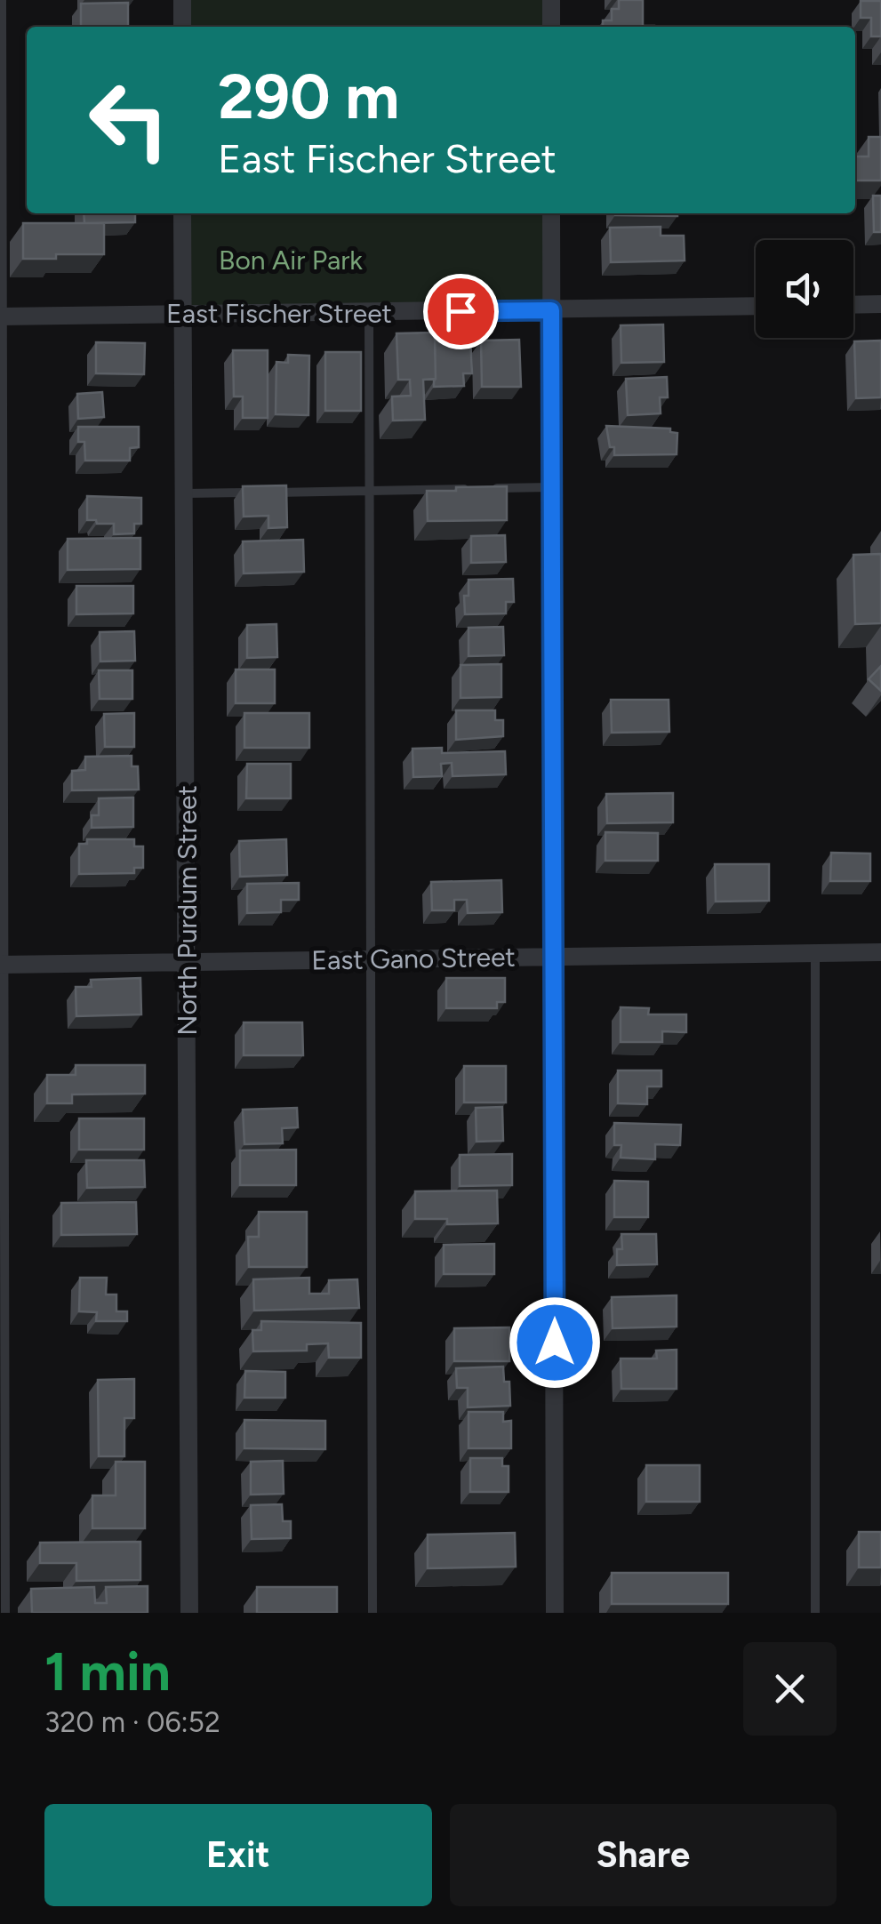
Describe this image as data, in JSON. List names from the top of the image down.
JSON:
{
  "streets": {
    "street": ["East Fischer Street", "North Purdum Street", "East Gano Street"]
  },
  "crossings": [
    ["East Fischer Street", "North Purdum Street"],
    ["North Purdum Street", "East Gano Street"]
  ],
  "parks": ["Bon Air Park"],
  "page": {
    "turn": ["290 m", "East Fischer Street"],
    "heading": ["1 min", "320 m · 06:52"],
    "buttons": ["Exit", "Share"]
  }
}
